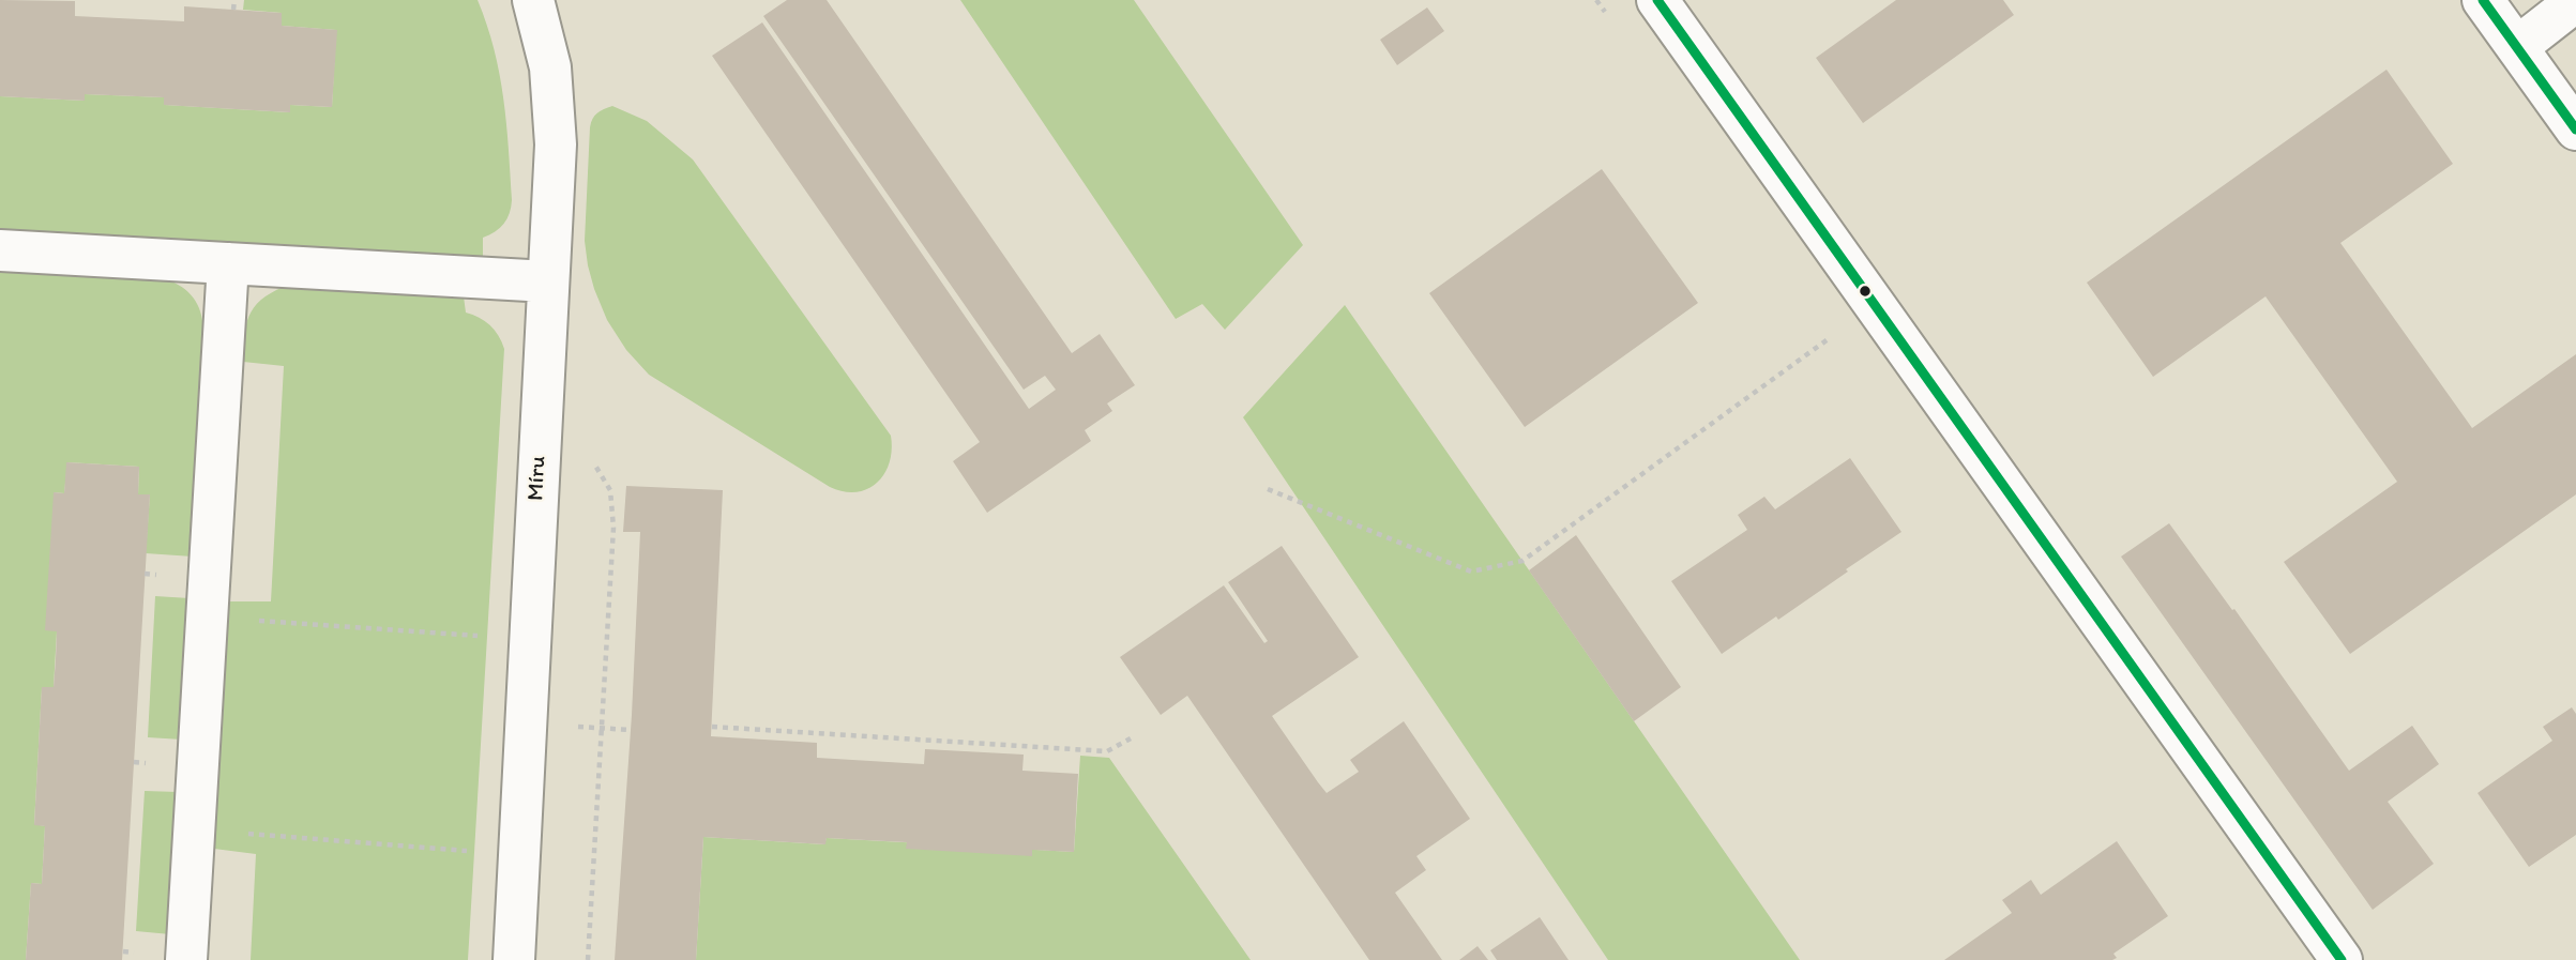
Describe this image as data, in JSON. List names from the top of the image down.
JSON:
{
  "streets": {
    "street": ["Míru"]
  }
}
